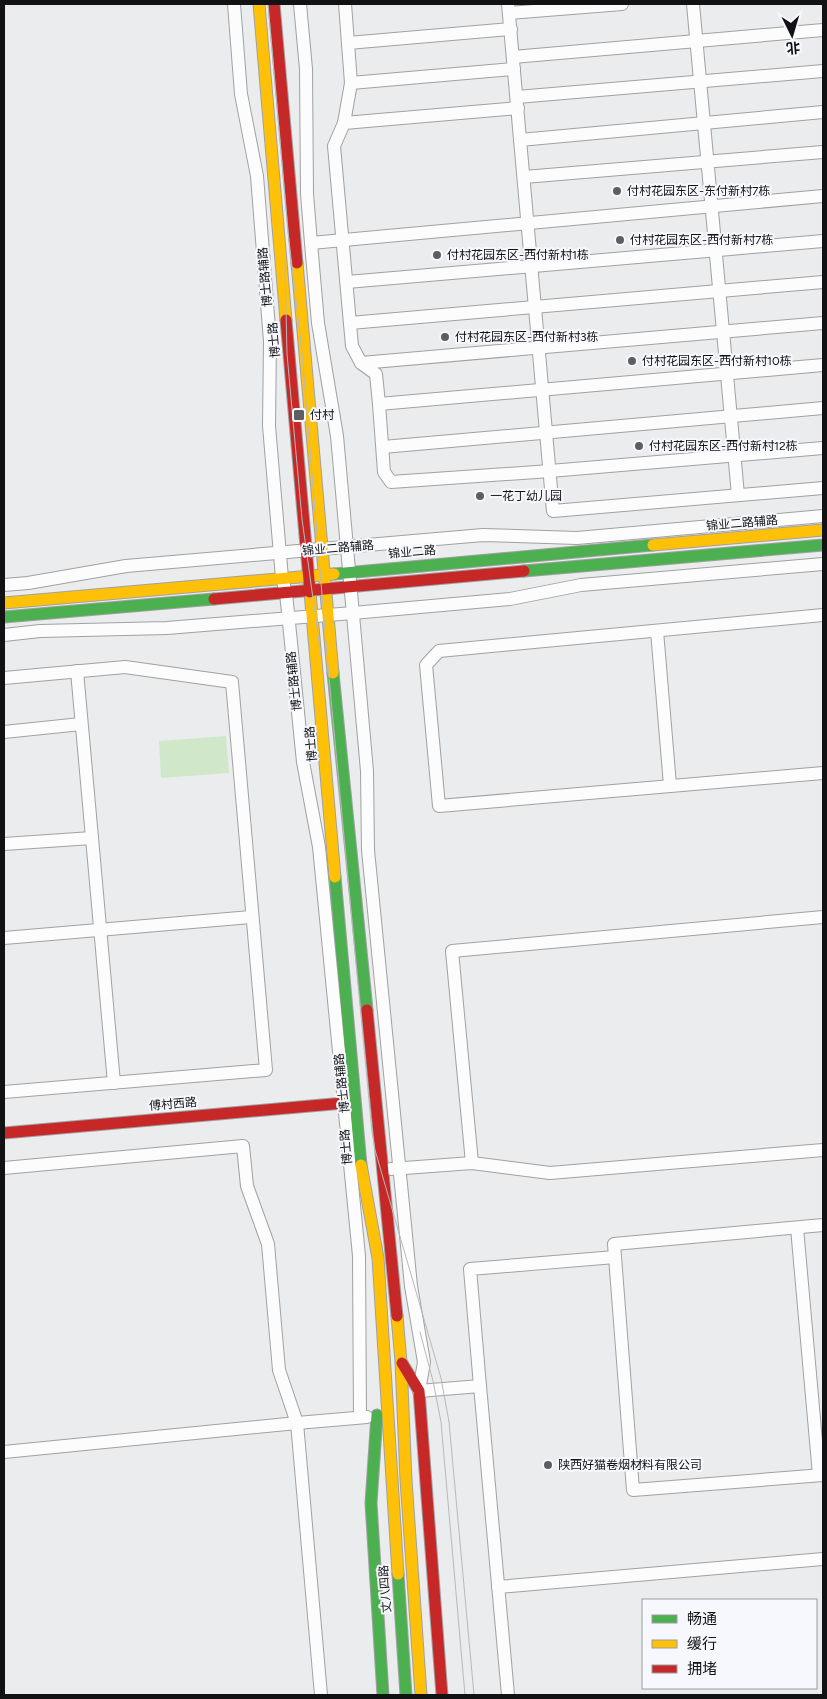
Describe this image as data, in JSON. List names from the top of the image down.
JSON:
{
  "streets": {
    "main road": [
      "博士路",
      "锦业二路",
      "傅村西路",
      "丈八四路"
    ],
    "street": ["博士路辅路", "锦业二路辅路"]
  },
  "crossings": [
    ["博士路辅路", "锦业二路辅路"],
    ["博士路辅路", "锦业二路"],
    ["博士路辅路", "傅村西路"],
    ["博士路", "锦业二路辅路"],
    ["博士路", "锦业二路"],
    ["博士路", "丈八四路"]
  ],
  "places": {
    "other": [
      "付村花园东区-东付新村7栋",
      "付村花园东区-西付新村7栋",
      "付村花园东区-西付新村1栋",
      "付村花园东区-西付新村3栋",
      "付村花园东区-西付新村10栋",
      "付村花园东区-西付新村12栋",
      "一花丁幼儿园",
      "陕西好猫卷烟材料有限公司"
    ],
    "transit": ["付村"]
  },
  "legend": ["畅通", "缓行", "拥堵"],
  "north": "bottom"
}
